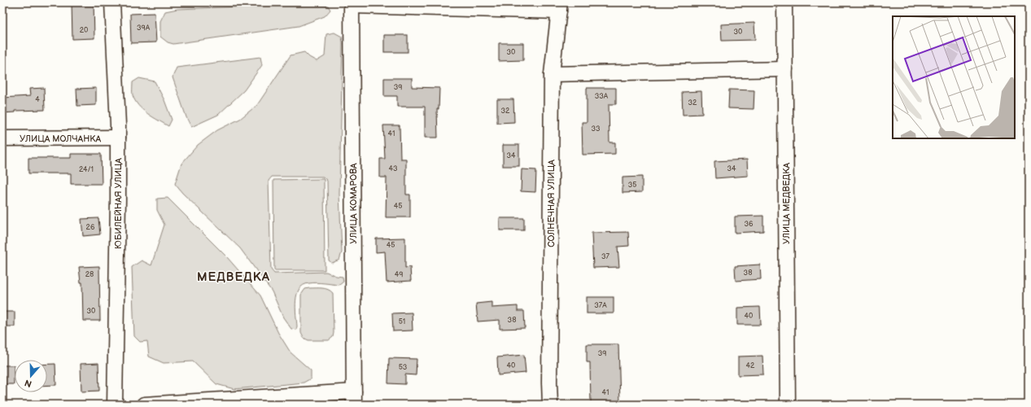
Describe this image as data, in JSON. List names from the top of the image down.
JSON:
{
  "streets": {
    "street": [
      "УЛИЦА МОЛЧАНКА",
      "ЮБИЛЕЙНАЯ УЛИЦА",
      "УЛИЦА КОМАРОВА",
      "СОЛНЕЧНАЯ УЛИЦА",
      "УЛИЦА МЕДВЕДКА"
    ]
  },
  "crossings": [
    ["УЛИЦА МОЛЧАНКА", "ЮБИЛЕЙНАЯ УЛИЦА"]
  ],
  "districts": ["МЕДВЕДКА"],
  "house_numbers": [
    "39А",
    "20",
    "30",
    "30",
    "39",
    "33А",
    "4",
    "32",
    "32",
    "33",
    "41",
    "34",
    "43",
    "34",
    "24/1",
    "35",
    "45",
    "36",
    "26",
    "45",
    "37",
    "38",
    "28",
    "49",
    "37А",
    "30",
    "40",
    "38",
    "51",
    "39",
    "40",
    "42",
    "53",
    "41"
  ],
  "north": "bottom"
}
